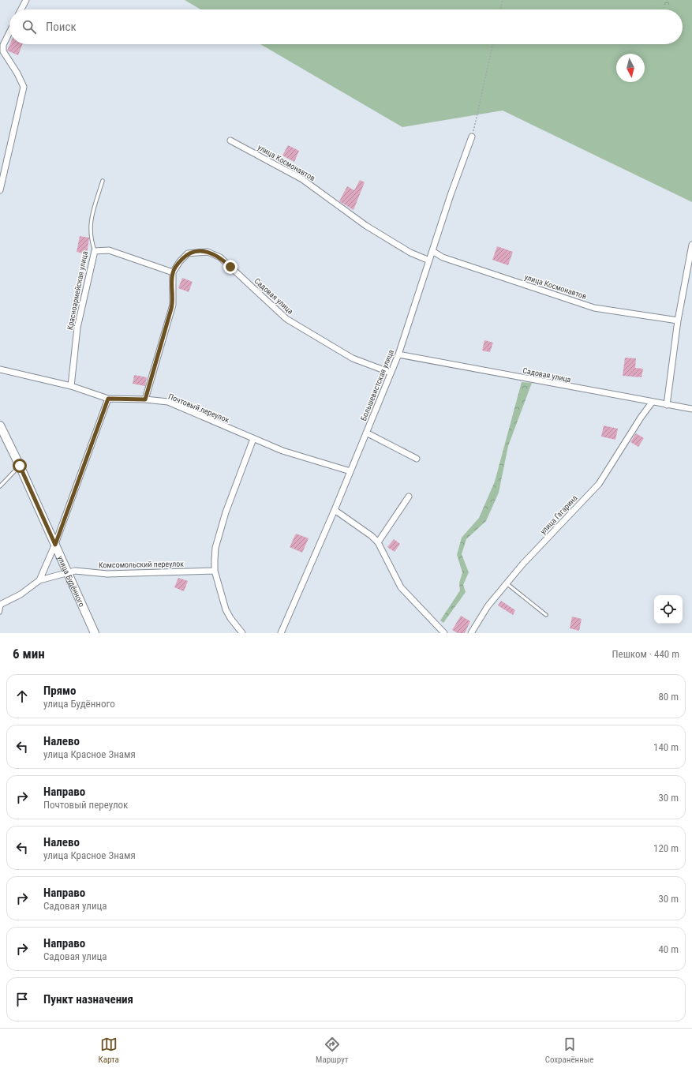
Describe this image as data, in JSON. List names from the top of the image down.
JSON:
{
  "streets": {
    "main road": ["улица Будённого"],
    "street": [
      "улица Космонавтов",
      "Красноармейская улица",
      "Садовая улица",
      "Большевистская улица",
      "Почтовый переулок",
      "улица Гагарина",
      "Комсомольский переулок"
    ]
  },
  "crossings": [
    ["улица Космонавтов", "Большевистская улица"],
    ["Красноармейская улица", "Почтовый переулок"],
    ["Садовая улица", "Большевистская улица"],
    ["Садовая улица", "улица Гагарина"],
    ["Большевистская улица", "Почтовый переулок"],
    ["Комсомольский переулок", "улица Будённого"]
  ],
  "north": "bottom",
  "page": {
    "search": "Поиск",
    "heading": ["6 мин", "Пешком · 440 m"],
    "list": [
      ["Прямо", "улица Будённого", "80 m"],
      ["Налево", "улица Красное Знамя", "140 m"],
      ["Направо", "Почтовый переулок", "30 m"],
      ["Налево", "улица Красное Знамя", "120 m"],
      ["Направо", "Садовая улица", "30 m"],
      ["Направо", "Садовая улица", "40 m"],
      "Пункт назначения"
    ],
    "nav": ["Карта", "Маршрут", "Сохранённые"]
  }
}
